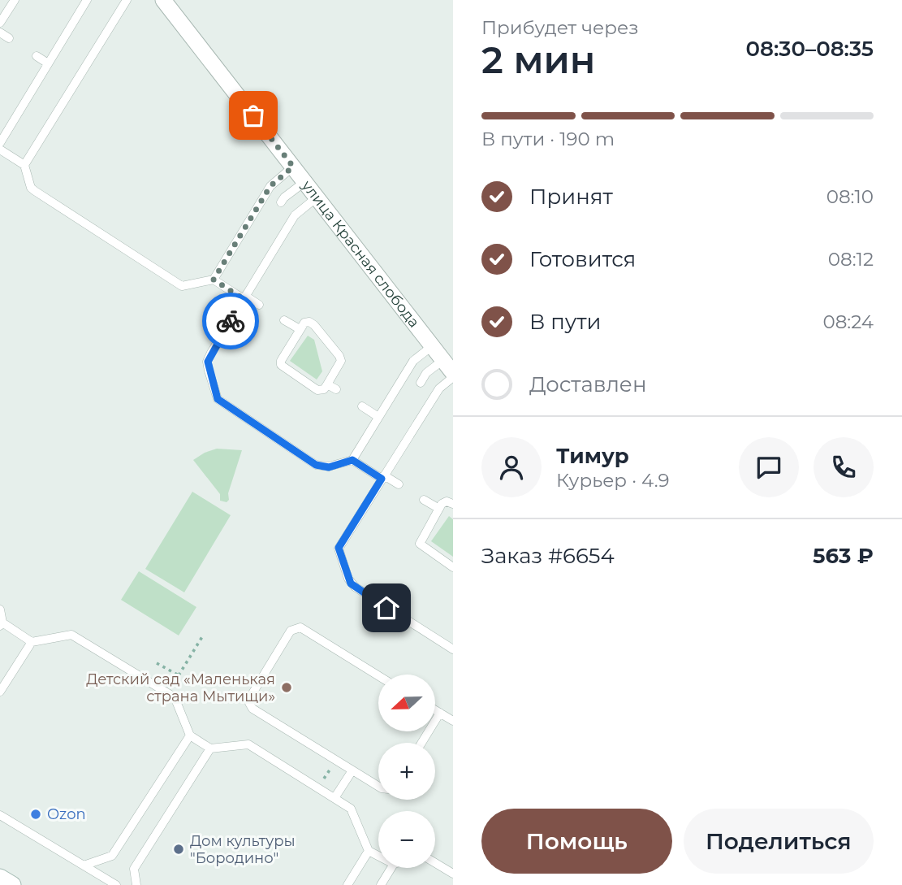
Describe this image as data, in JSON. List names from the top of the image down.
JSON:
{
  "streets": {
    "street": ["улица Красная слобода"]
  },
  "places": ["Детский сад «Маленькая страна Мытищи»", "Ozon", "Дом культуры \"Бородино\""],
  "north": "left",
  "page": {
    "heading": ["2 мин", "Прибудет через", "08:30–08:35"],
    "panel": [
      "Тимур",
      "Курьер · 4.9",
      "Заказ #6654",
      "563 ₽"
    ],
    "bar": "В пути · 190 m",
    "list": [
      ["Принят", "08:10"],
      ["Готовится", "08:12"],
      ["В пути", "08:24"],
      "Доставлен"
    ],
    "map_buttons": ["+", "−"],
    "buttons": ["Помощь", "Поделиться"]
  }
}
